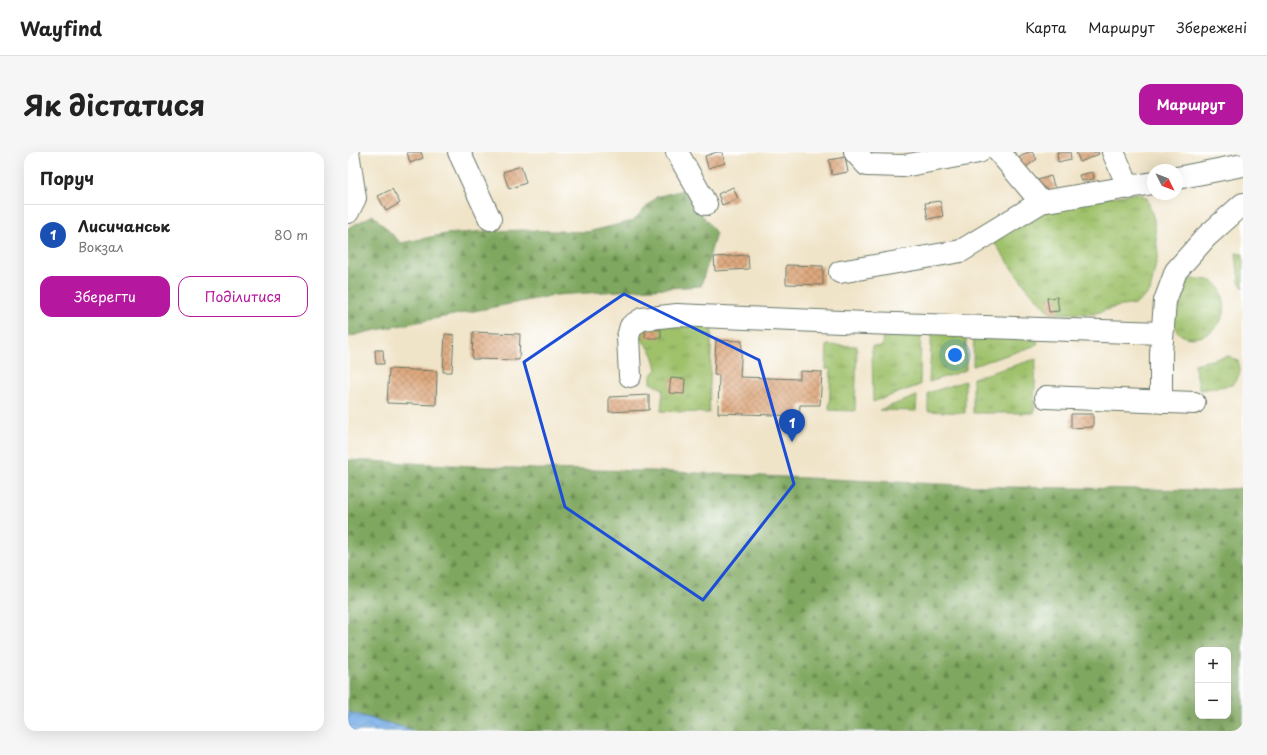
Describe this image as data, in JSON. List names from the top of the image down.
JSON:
{
  "north": "bottom right",
  "page": {
    "header": "Wayfind",
    "nav": ["Карта", "Маршрут", "Збережені"],
    "title": "Як дістатися",
    "buttons": [
      "Маршрут",
      ["Зберегти", "Поділитися"]
    ],
    "heading": "Поруч",
    "list": [
      {
        "mark": "1",
        "name": "Лисичанськ",
        "note": "Вокзал",
        "value": "80 m"
      }
    ],
    "pins": "1",
    "map_buttons": ["+", "−"]
  }
}
